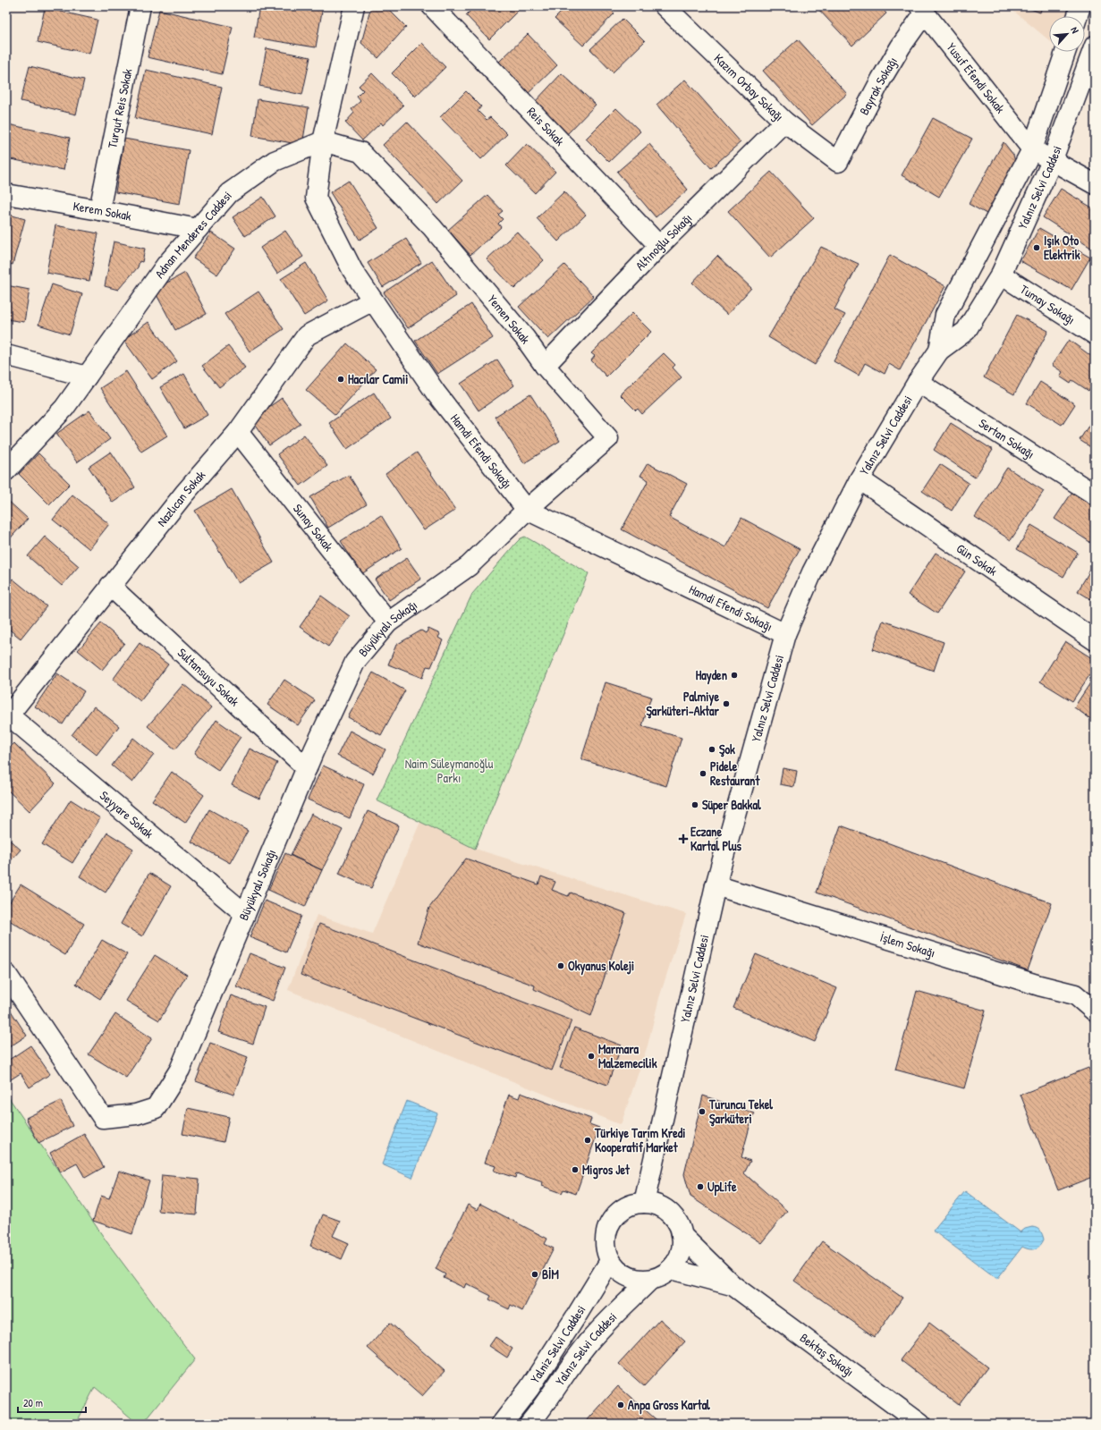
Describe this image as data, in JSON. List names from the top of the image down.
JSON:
{
  "streets": {
    "street": [
      "Yusuf Efendi Sokak",
      "Bayrak Sokağı",
      "Kazım Orbay Sokağı",
      "Turgut Reis Sokak",
      "Reis Sokak",
      "Yalnız Selvi Caddesi",
      "Kerem Sokak",
      "Adnan Menderes Caddesi",
      "Altınoğlu Sokağı",
      "Tumay Sokağı",
      "Yemen Sokak",
      "Sertan Sokağı",
      "Hamdi Efendi Sokağı",
      "Nazlıcan Sokak",
      "Sunay Sokak",
      "Gün Sokak",
      "Büyükyalı Sokağı",
      "Sultansuyu Sokak",
      "Seyyare Sokak",
      "İşlem Sokağı",
      "Yalniz Selvi Caddesi",
      "Bektaş Sokağı"
    ]
  },
  "crossings": [
    ["Yusuf Efendi Sokak", "Bayrak Sokağı"],
    ["Yusuf Efendi Sokak", "Yalnız Selvi Caddesi"],
    ["Bayrak Sokağı", "Kazım Orbay Sokağı"],
    ["Kazım Orbay Sokağı", "Altınoğlu Sokağı"],
    ["Turgut Reis Sokak", "Kerem Sokak"],
    ["Reis Sokak", "Altınoğlu Sokağı"],
    ["Yalnız Selvi Caddesi", "Tumay Sokağı"],
    ["Yalnız Selvi Caddesi", "Sertan Sokağı"],
    ["Yalnız Selvi Caddesi", "Hamdi Efendi Sokağı"],
    ["Yalnız Selvi Caddesi", "Gün Sokak"],
    ["Yalnız Selvi Caddesi", "İşlem Sokağı"],
    ["Yalnız Selvi Caddesi", "Yalniz Selvi Caddesi"],
    ["Kerem Sokak", "Adnan Menderes Caddesi"],
    ["Adnan Menderes Caddesi", "Yemen Sokak"],
    ["Adnan Menderes Caddesi", "Hamdi Efendi Sokağı"],
    ["Altınoğlu Sokağı", "Yemen Sokak"],
    ["Yemen Sokak", "Hamdi Efendi Sokağı"],
    ["Yemen Sokak", "Büyükyalı Sokağı"],
    ["Hamdi Efendi Sokağı", "Nazlıcan Sokak"],
    ["Hamdi Efendi Sokağı", "Büyükyalı Sokağı"],
    ["Nazlıcan Sokak", "Sunay Sokak"],
    ["Nazlıcan Sokak", "Sultansuyu Sokak"],
    ["Nazlıcan Sokak", "Seyyare Sokak"],
    ["Sunay Sokak", "Büyükyalı Sokağı"],
    ["Büyükyalı Sokağı", "Sultansuyu Sokak"],
    ["Büyükyalı Sokağı", "Seyyare Sokak"]
  ],
  "parks": ["Naim Süleymanoğlu Parkı"],
  "places": {
    "other": [
      "Işık Oto Elektrik",
      "Hacılar Camii",
      "Hayden",
      "Palmiye Şarküteri-Aktar",
      "Şok",
      "Pidele Restaurant",
      "Süper Bakkal",
      "Okyanus Koleji",
      "Marmara Malzemecilik",
      "Turuncu Tekel Şarküteri",
      "Türkiye Tarım Kredi Kooperatif Market",
      "Migros Jet",
      "UpLife",
      "BİM",
      "Anpa Gross Kartal"
    ],
    "health": ["Eczane Kartal Plus"]
  },
  "scale_bar": "20 m",
  "north": "top right"
}
